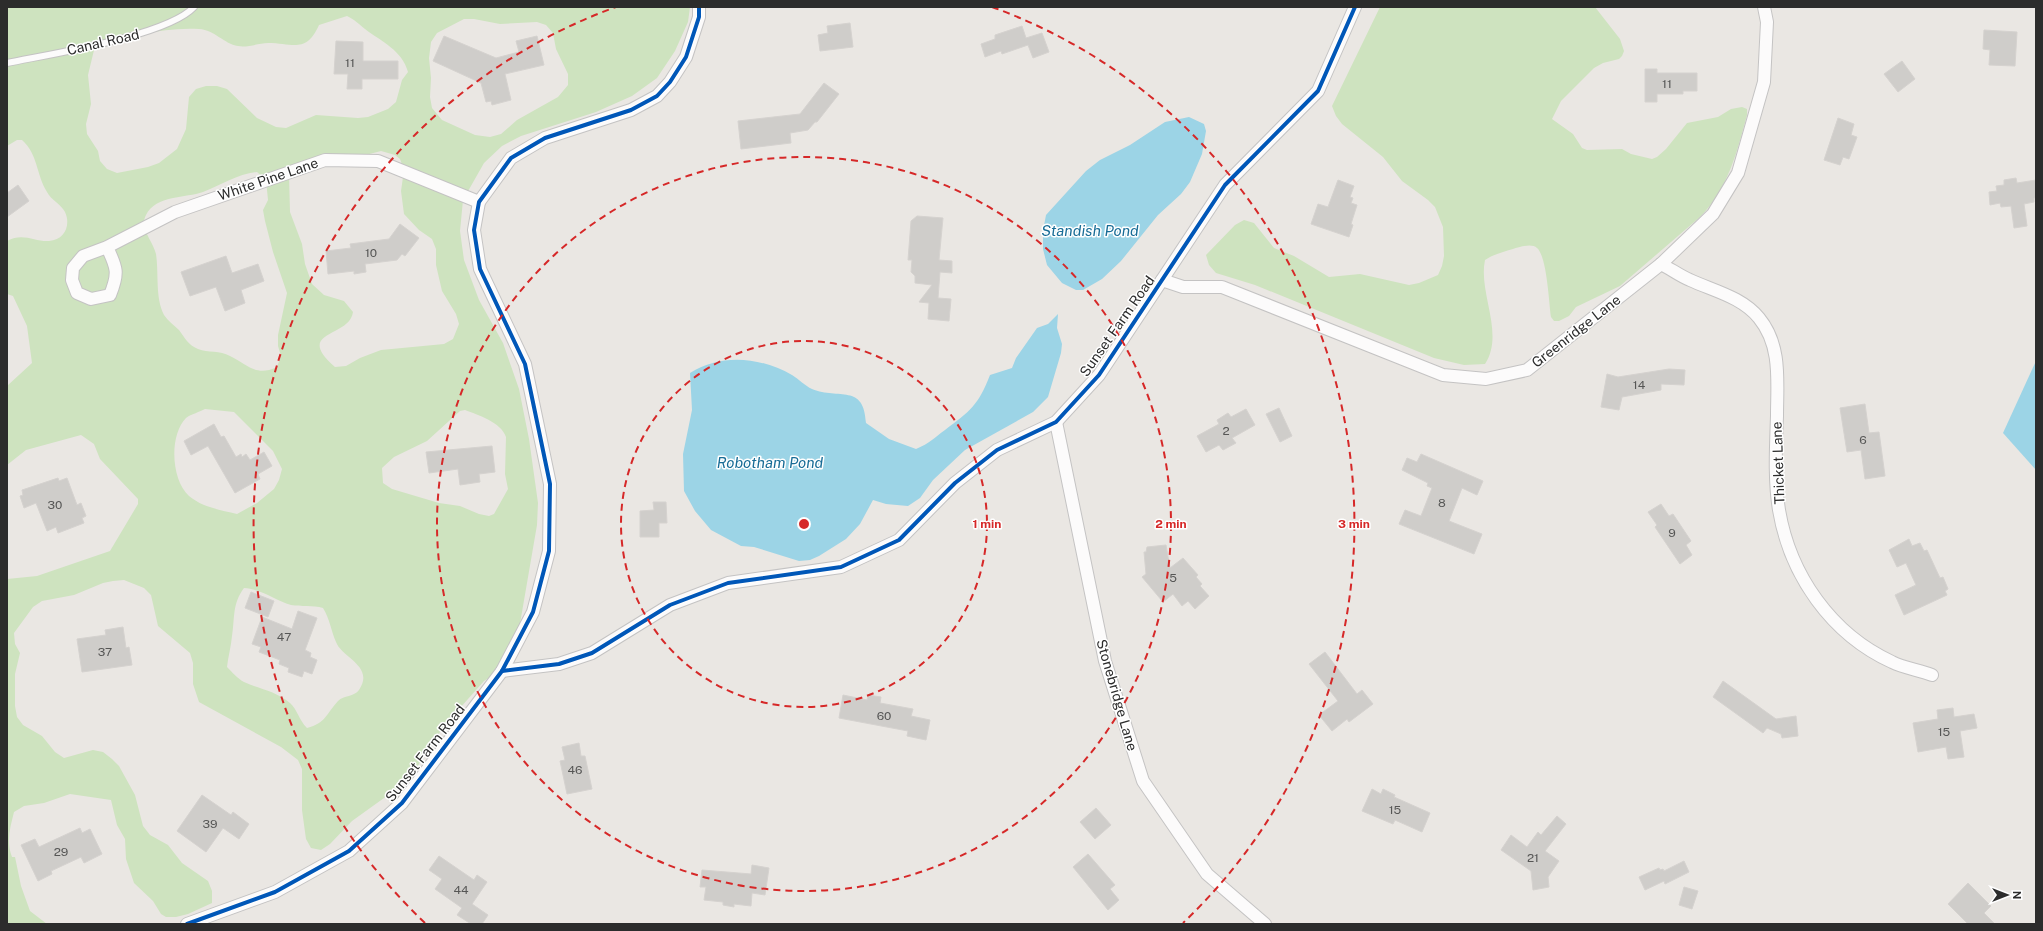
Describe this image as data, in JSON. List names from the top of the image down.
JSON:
{
  "streets": {
    "street": [
      "White Pine Lane",
      "Sunset Farm Road",
      "Greenridge Lane",
      "Thicket Lane",
      "Stonebridge Lane"
    ],
    "lane": ["Canal Road"]
  },
  "crossings": [
    ["White Pine Lane", "Sunset Farm Road"],
    ["Sunset Farm Road", "Greenridge Lane"],
    ["Sunset Farm Road", "Stonebridge Lane"],
    ["Greenridge Lane", "Thicket Lane"]
  ],
  "water": ["Standish Pond", "Robotham Pond"],
  "house_numbers": [
    "11",
    "11",
    "10",
    "14",
    "2",
    "6",
    "8",
    "30",
    "9",
    "5",
    "47",
    "37",
    "60",
    "15",
    "46",
    "15",
    "39",
    "29",
    "21",
    "44"
  ],
  "north": "right",
  "rings": ["1 min", "2 min", "3 min"]
}
